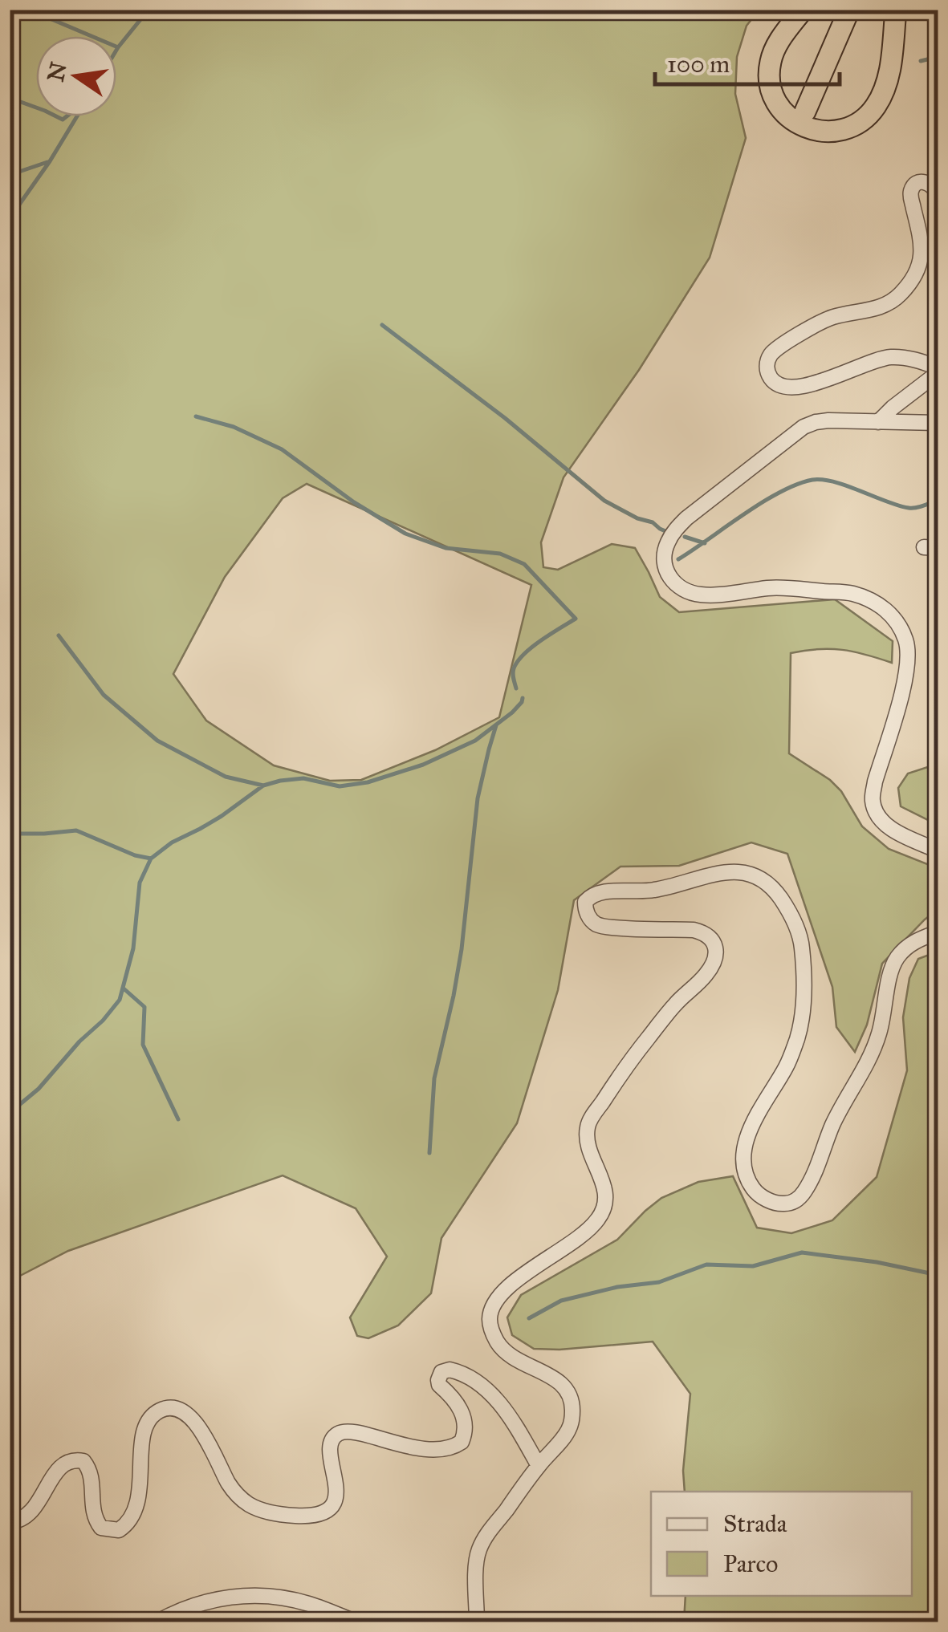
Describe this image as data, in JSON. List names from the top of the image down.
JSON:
{
  "legend": ["Strada", "Parco"],
  "scale_bar": "100 m",
  "north": "left"
}
